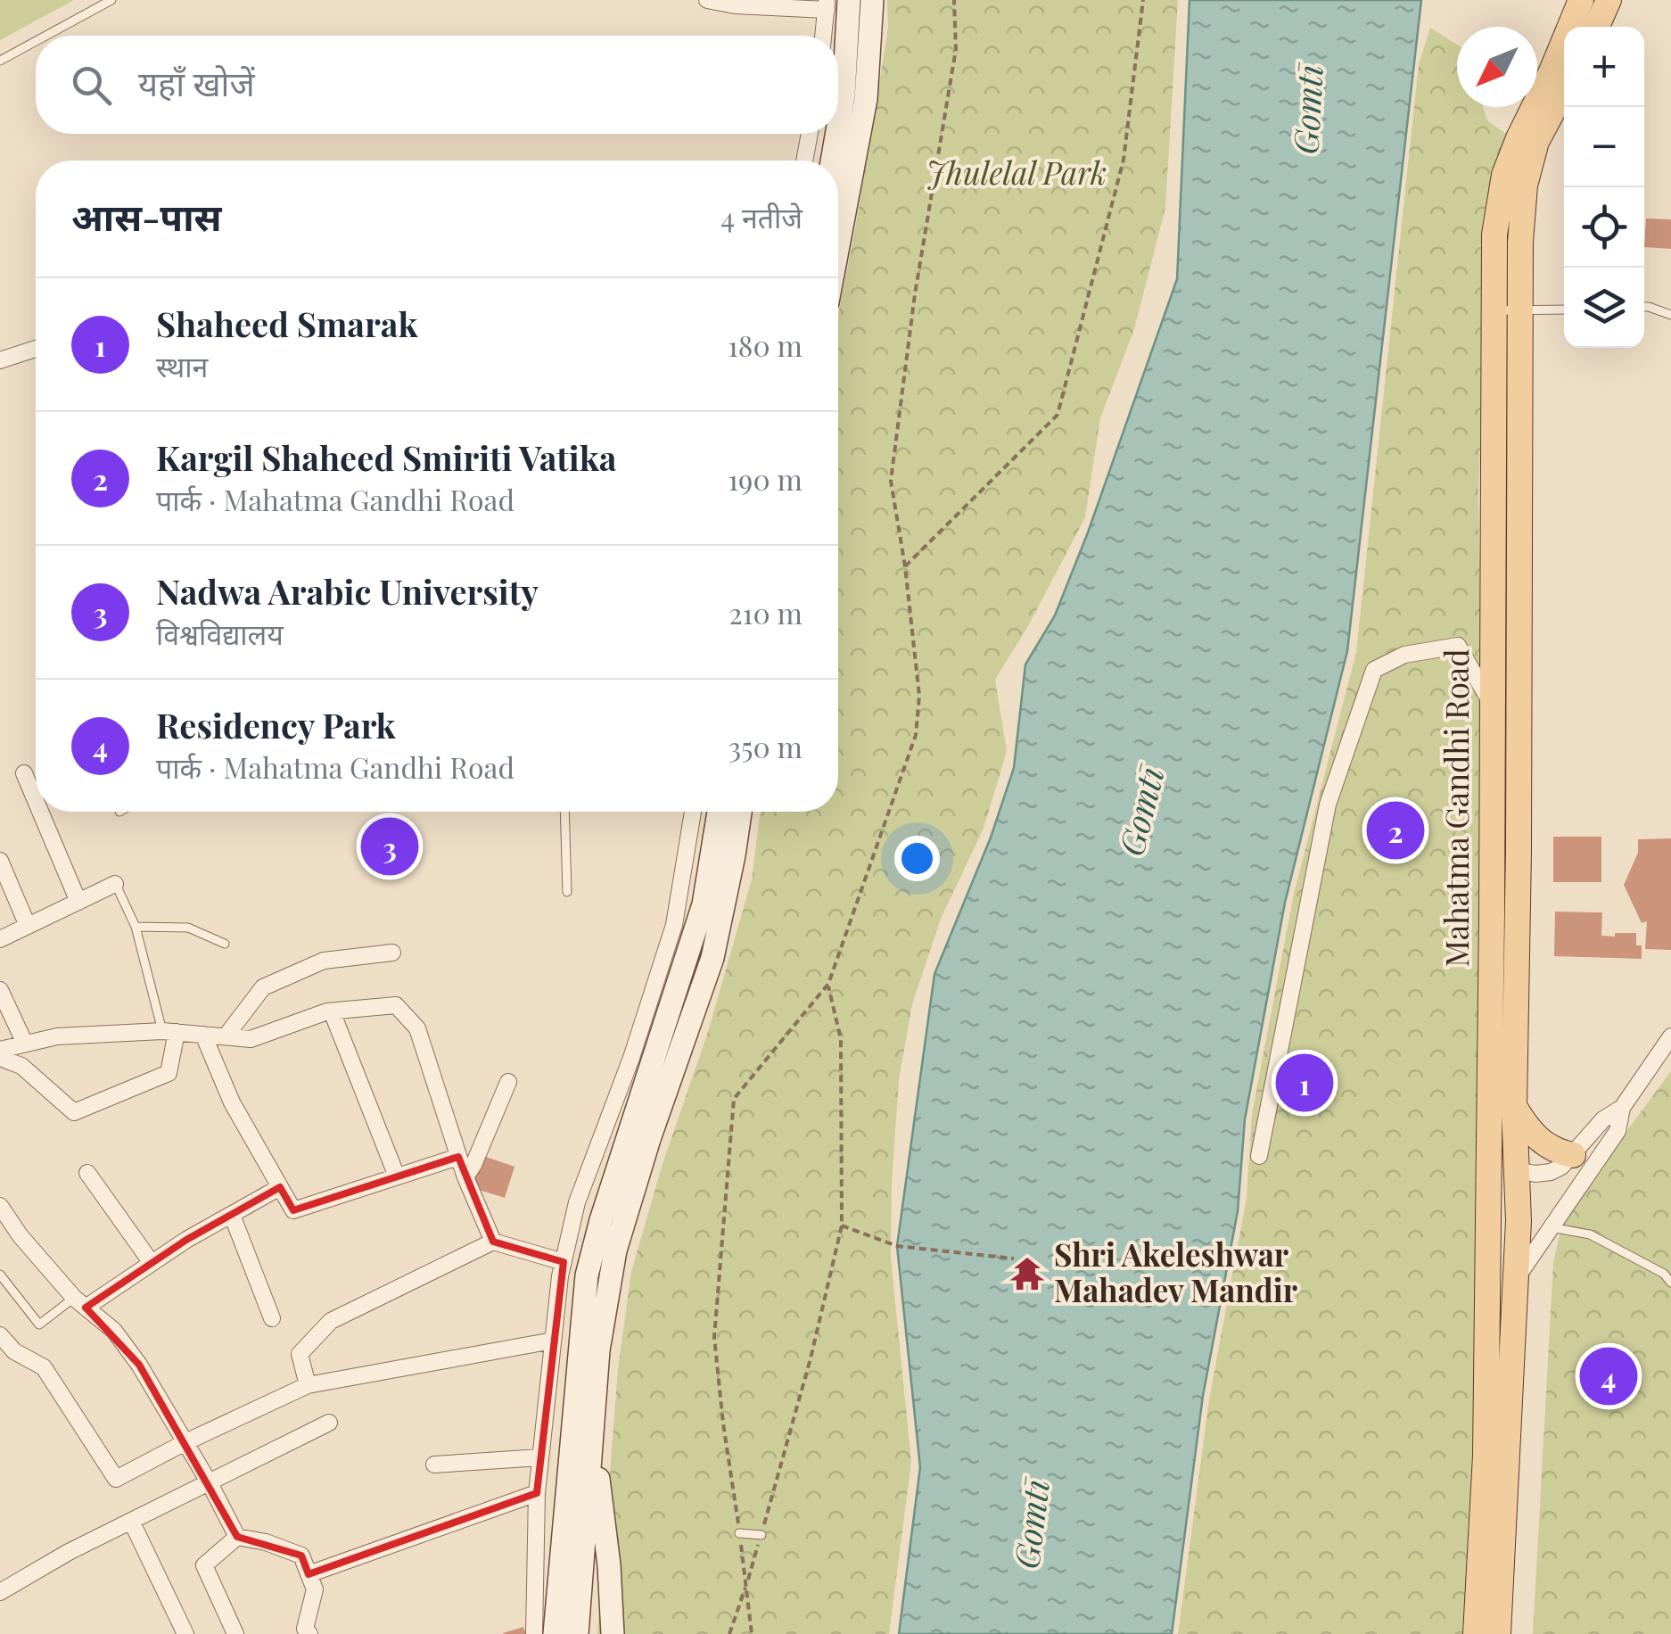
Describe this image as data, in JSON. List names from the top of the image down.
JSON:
{
  "streets": {
    "main road": ["Mahatma Gandhi Road"]
  },
  "water": ["Gomtī"],
  "parks": ["Jhulelal Park"],
  "places": {
    "temple": ["Shri Akeleshwar Mahadev Mandir"]
  },
  "north": "bottom left",
  "page": {
    "map_buttons": ["+", "−"],
    "search": "यहाँ खोजें",
    "heading": ["आस-पास", "4 नतीजे"],
    "list": [
      {
        "mark": "1",
        "name": "Shaheed Smarak",
        "note": "स्थान",
        "value": "180 m"
      },
      {
        "mark": "2",
        "name": "Kargil Shaheed Smiriti Vatika",
        "note": "पार्क · Mahatma Gandhi Road",
        "value": "190 m"
      },
      {
        "mark": "3",
        "name": "Nadwa Arabic University",
        "note": "विश्वविद्यालय",
        "value": "210 m"
      },
      {
        "mark": "4",
        "name": "Residency Park",
        "note": "पार्क · Mahatma Gandhi Road",
        "value": "350 m"
      }
    ],
    "pins": [
      "2",
      "3",
      "1",
      "4"
    ]
  }
}
